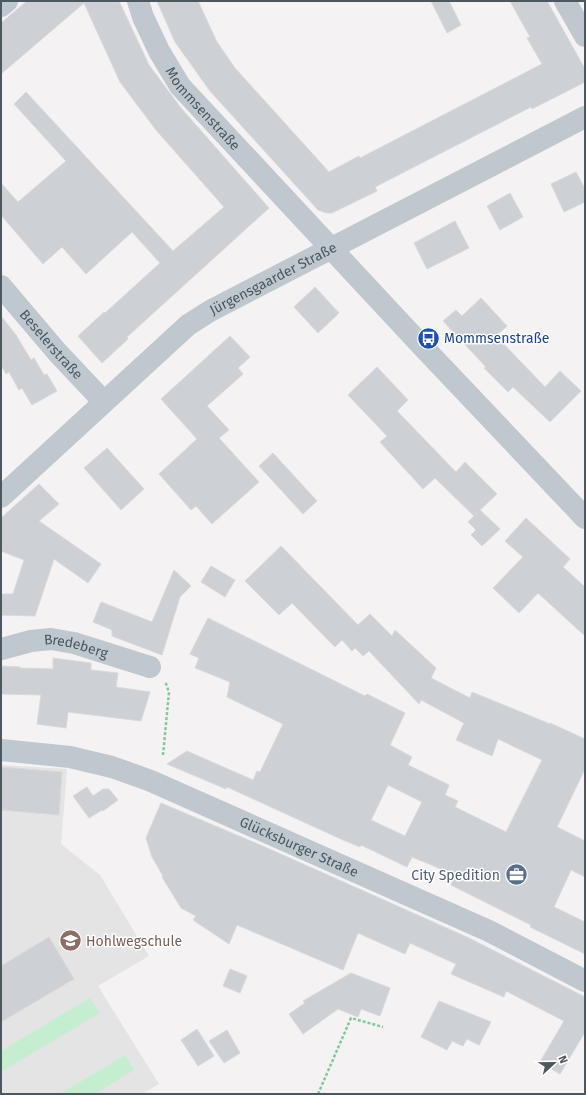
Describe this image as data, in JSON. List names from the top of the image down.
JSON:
{
  "streets": {
    "street": [
      "Mommsenstraße",
      "Jürgensgaarder Straße",
      "Beselerstraße",
      "Bredeberg",
      "Glücksburger Straße"
    ]
  },
  "crossings": [
    ["Mommsenstraße", "Jürgensgaarder Straße"],
    ["Jürgensgaarder Straße", "Beselerstraße"]
  ],
  "places": {
    "bus stop": ["Mommsenstraße"],
    "office": ["City Spedition"],
    "school or university": ["Hohlwegschule"]
  },
  "north": "right"
}
